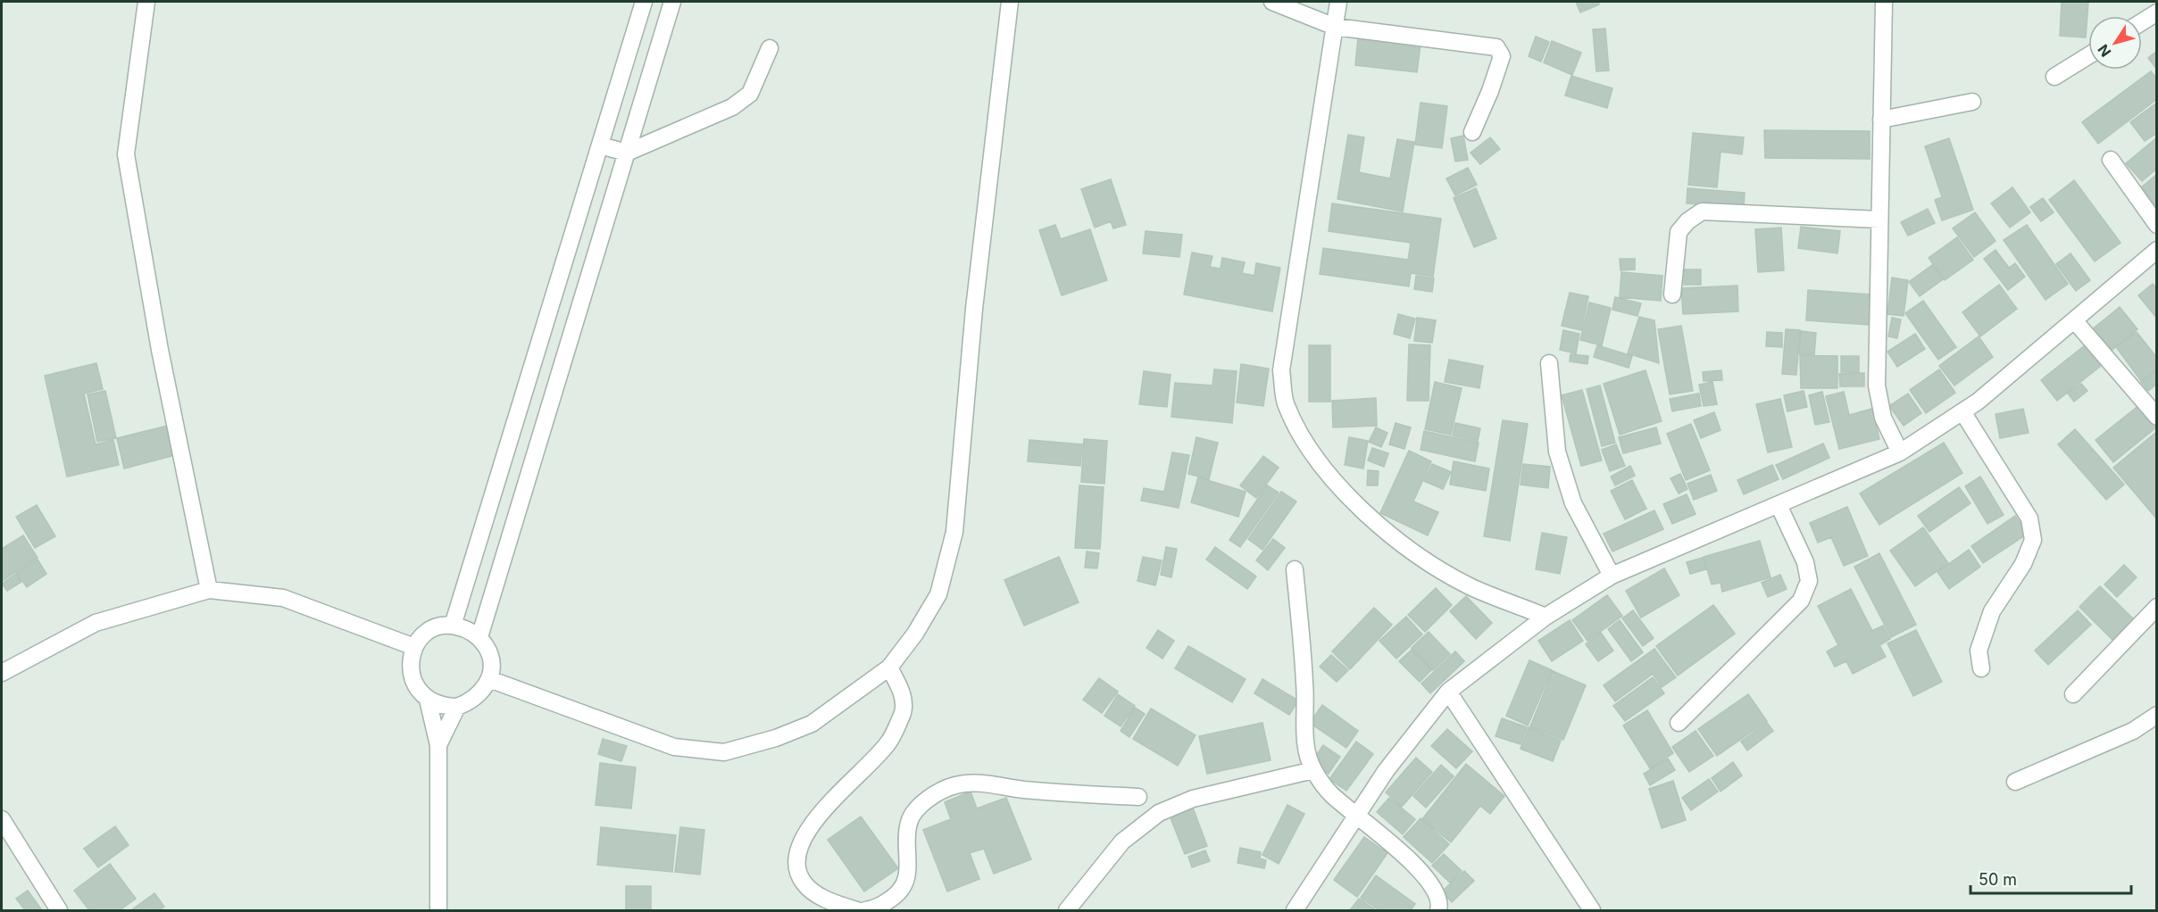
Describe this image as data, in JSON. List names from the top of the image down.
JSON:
{
  "scale_bar": "50 m",
  "north": "bottom left"
}
